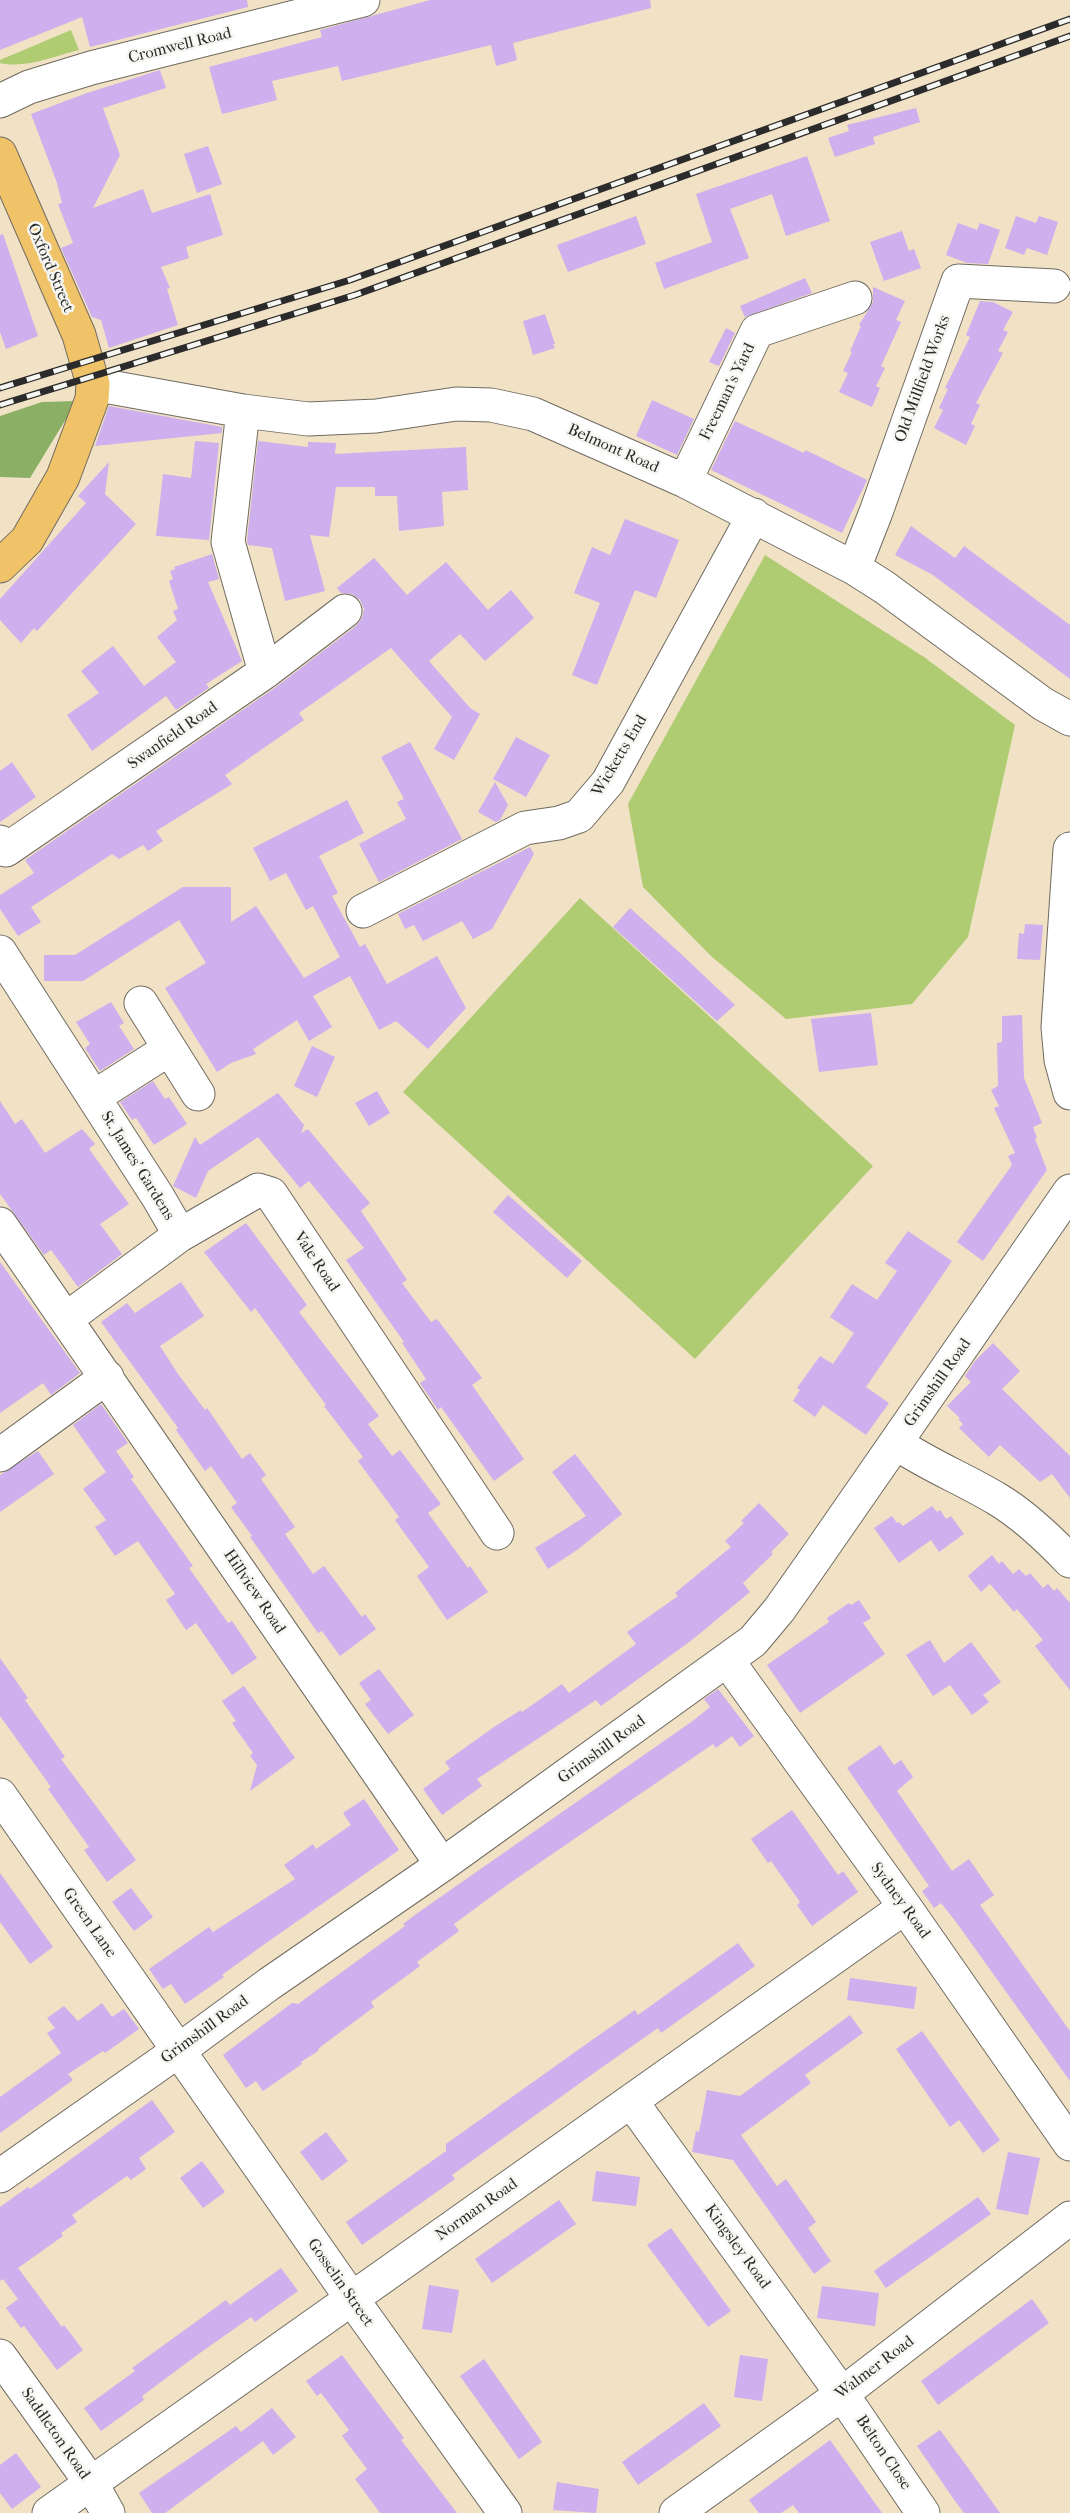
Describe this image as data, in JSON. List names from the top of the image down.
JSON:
{
  "streets": {
    "main road": ["Oxford Street"],
    "street": [
      "Cromwell Road",
      "Old Millfield Works",
      "Freeman's Yard",
      "Belmont Road",
      "Swanfield Road",
      "Wicketts End",
      "St. James' Gardens",
      "Vale Road",
      "Grimshill Road",
      "Hillview Road",
      "Sydney Road",
      "Green Lane",
      "Norman Road",
      "Kingsley Road",
      "Gosselin Street",
      "Walmer Road",
      "Saddleton Road",
      "Belton Close"
    ]
  },
  "crossings": [
    ["Oxford Street", "Belmont Road"],
    ["Old Millfield Works", "Belmont Road"],
    ["Freeman's Yard", "Belmont Road"],
    ["Belmont Road", "Wicketts End"],
    ["St. James' Gardens", "Vale Road"],
    ["Vale Road", "Hillview Road"],
    ["Grimshill Road", "Hillview Road"],
    ["Grimshill Road", "Sydney Road"],
    ["Grimshill Road", "Green Lane"],
    ["Grimshill Road", "Gosselin Street"],
    ["Sydney Road", "Norman Road"],
    ["Green Lane", "Gosselin Street"],
    ["Norman Road", "Kingsley Road"],
    ["Norman Road", "Gosselin Street"],
    ["Norman Road", "Saddleton Road"],
    ["Kingsley Road", "Walmer Road"],
    ["Kingsley Road", "Belton Close"],
    ["Walmer Road", "Belton Close"]
  ]
}
